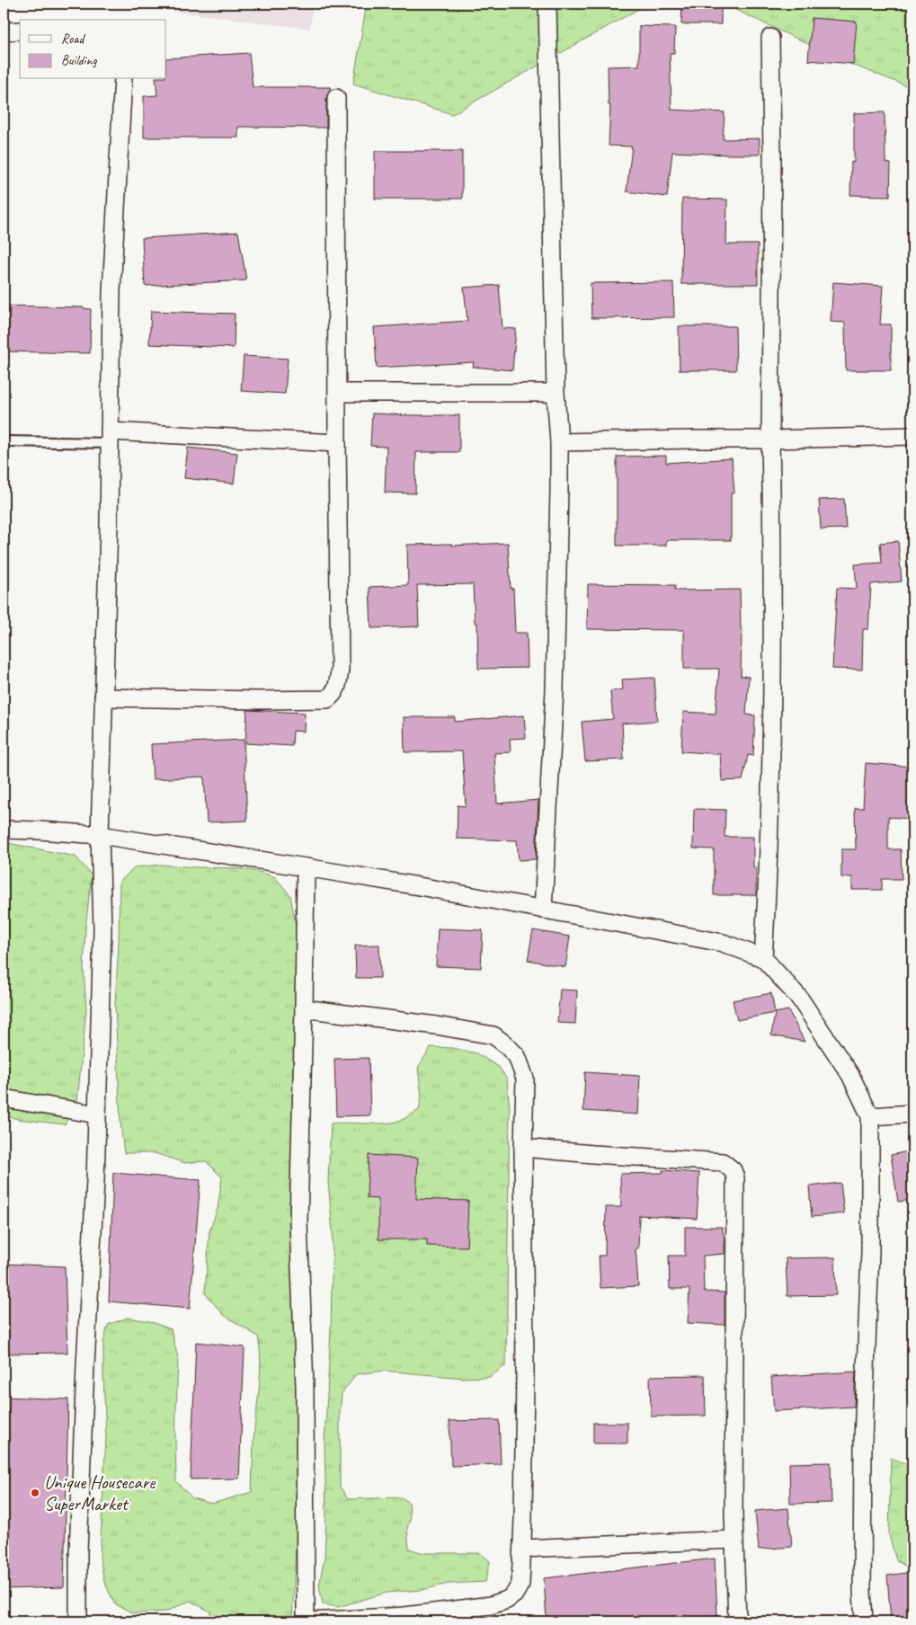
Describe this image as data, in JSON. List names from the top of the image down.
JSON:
{
  "places": ["Unique Housecare SuperMarket"],
  "legend": ["Road", "Building"]
}
